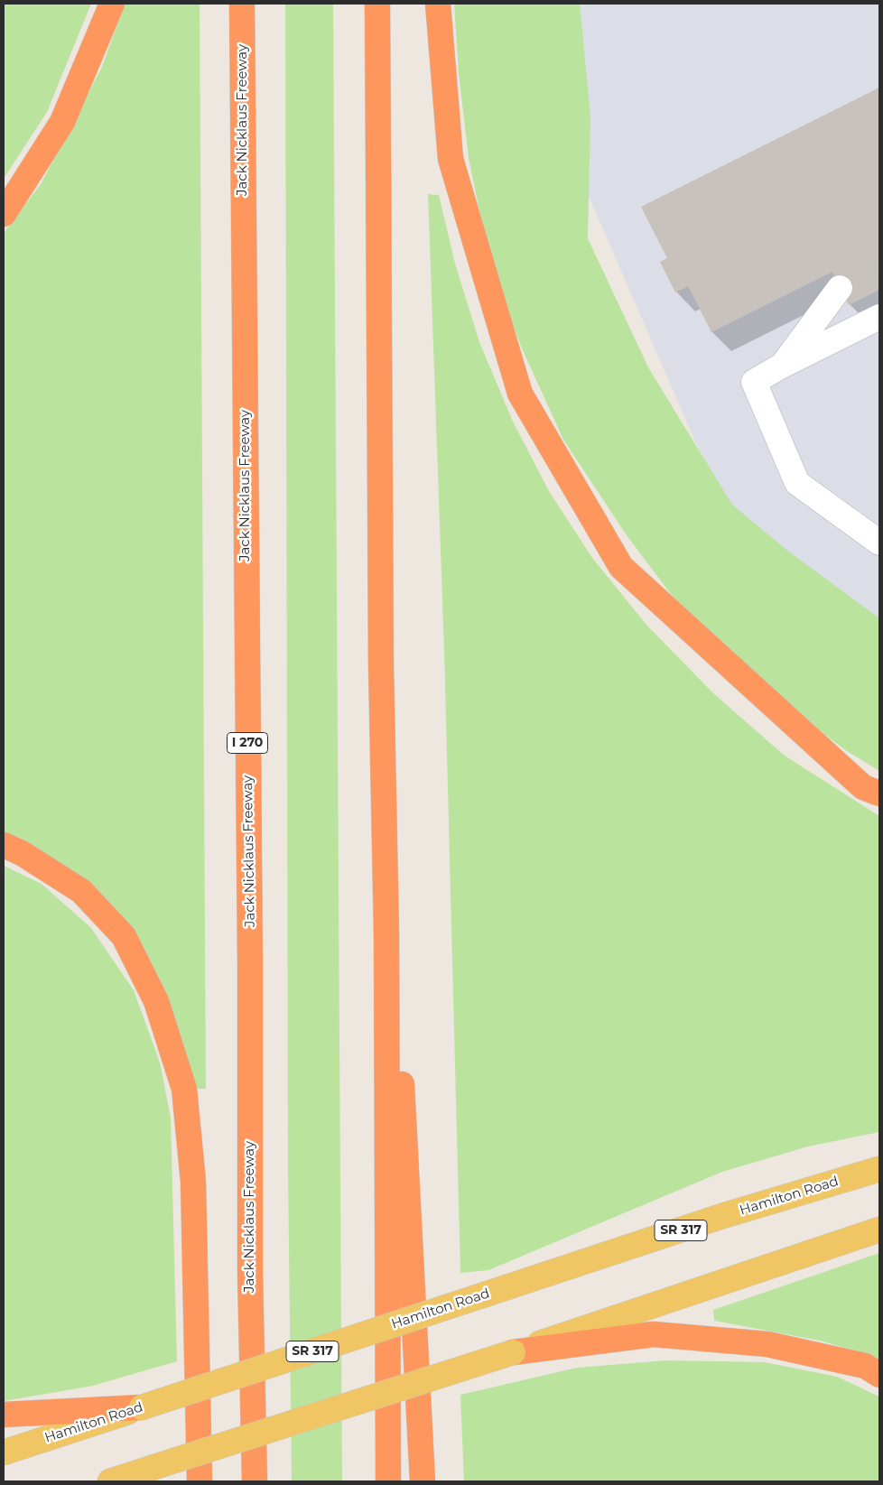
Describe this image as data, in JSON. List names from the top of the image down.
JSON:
{
  "streets": {
    "highway": ["Jack Nicklaus Freeway", "I 270"],
    "main road": ["Hamilton Road", "SR 317"]
  }
}
